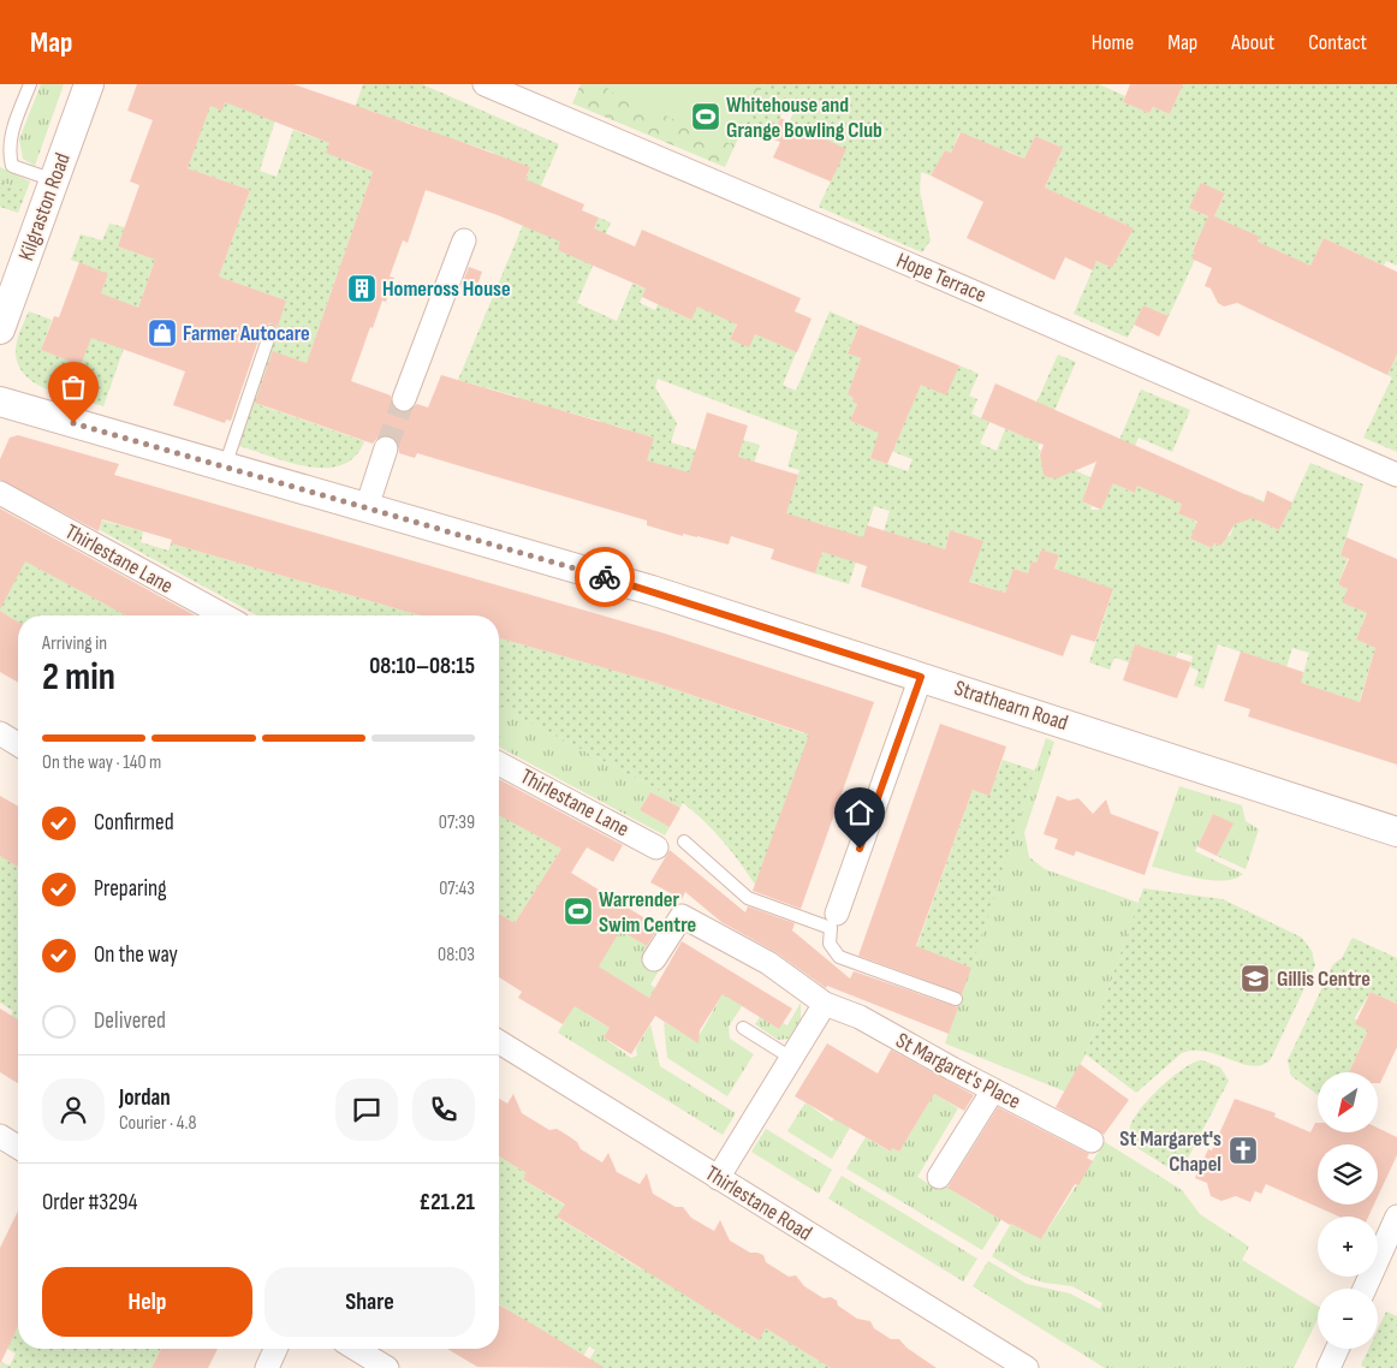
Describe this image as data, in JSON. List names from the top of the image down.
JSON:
{
  "streets": {
    "street": [
      "Kilgraston Road",
      "Hope Terrace",
      "Thirlestane Lane",
      "Strathearn Road",
      "St Margaret's Place",
      "Thirlestane Road"
    ]
  },
  "places": {
    "sports": ["Whitehouse and Grange Bowling Club", "Warrender Swim Centre"],
    "building": ["Homeross House"],
    "shop": ["Farmer Autocare"],
    "school or university": ["Gillis Centre"],
    "church": ["St Margaret's Chapel"]
  },
  "north": "bottom left",
  "page": {
    "header": "Map",
    "nav": [
      "Home",
      "Map",
      "About",
      "Contact"
    ],
    "heading": ["2 min", "Arriving in", "08:10–08:15"],
    "panel": [
      "Jordan",
      "Courier · 4.8",
      "Order #3294",
      "£21.21"
    ],
    "bar": "On the way · 140 m",
    "list": [
      ["Confirmed", "07:39"],
      ["Preparing", "07:43"],
      ["On the way", "08:03"],
      "Delivered"
    ],
    "map_buttons": ["+", "−"],
    "buttons": ["Help", "Share"]
  }
}
